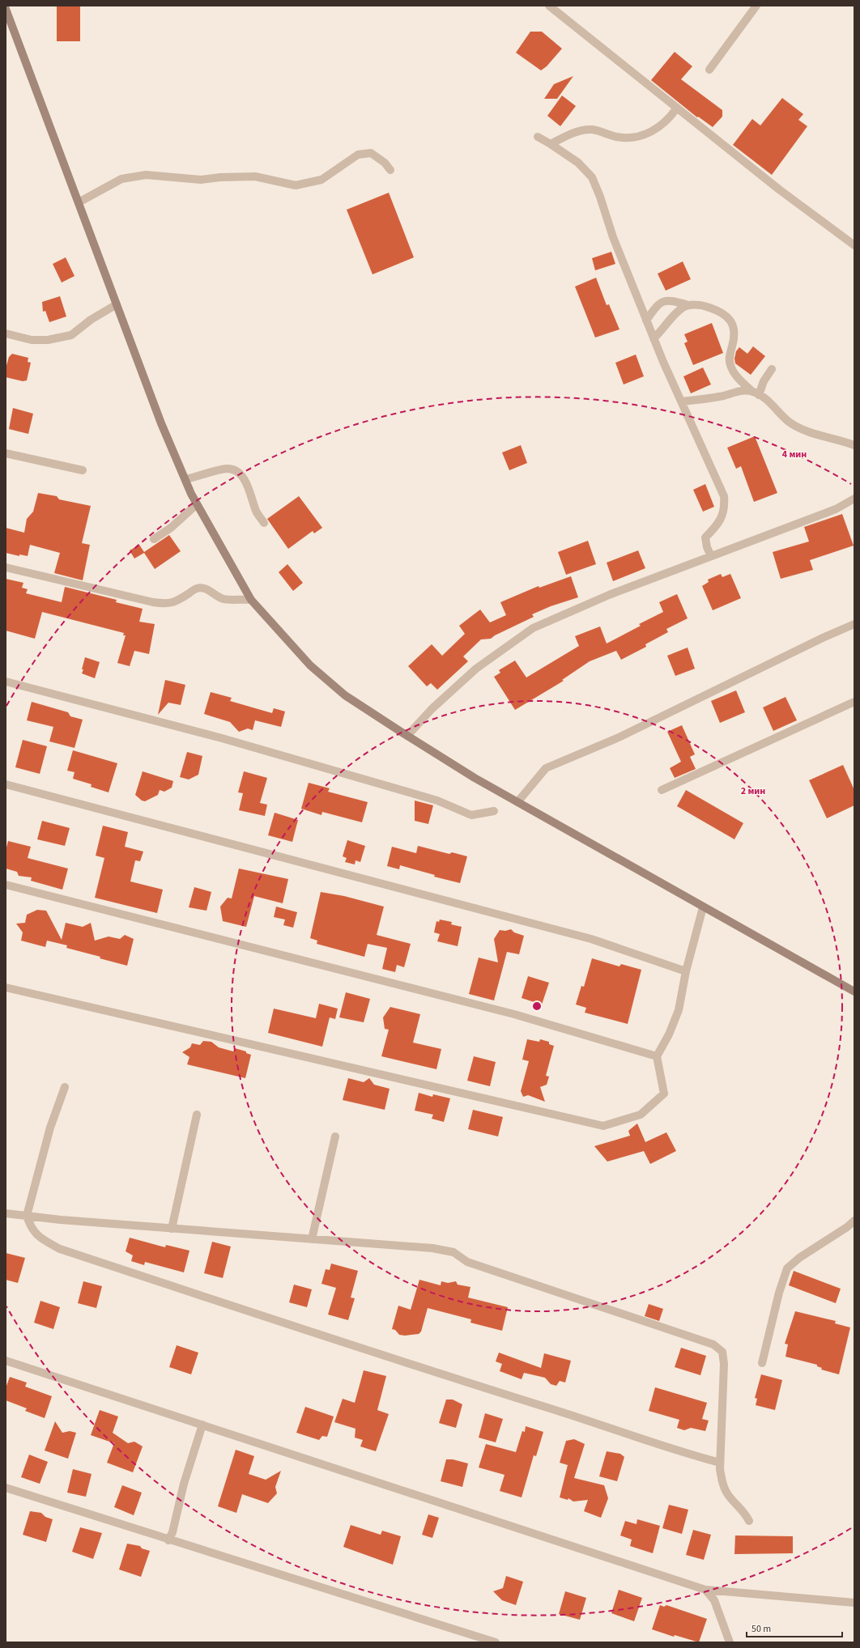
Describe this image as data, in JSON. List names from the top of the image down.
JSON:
{
  "scale_bar": "50 m",
  "rings": ["4 мин", "2 мин"]
}
